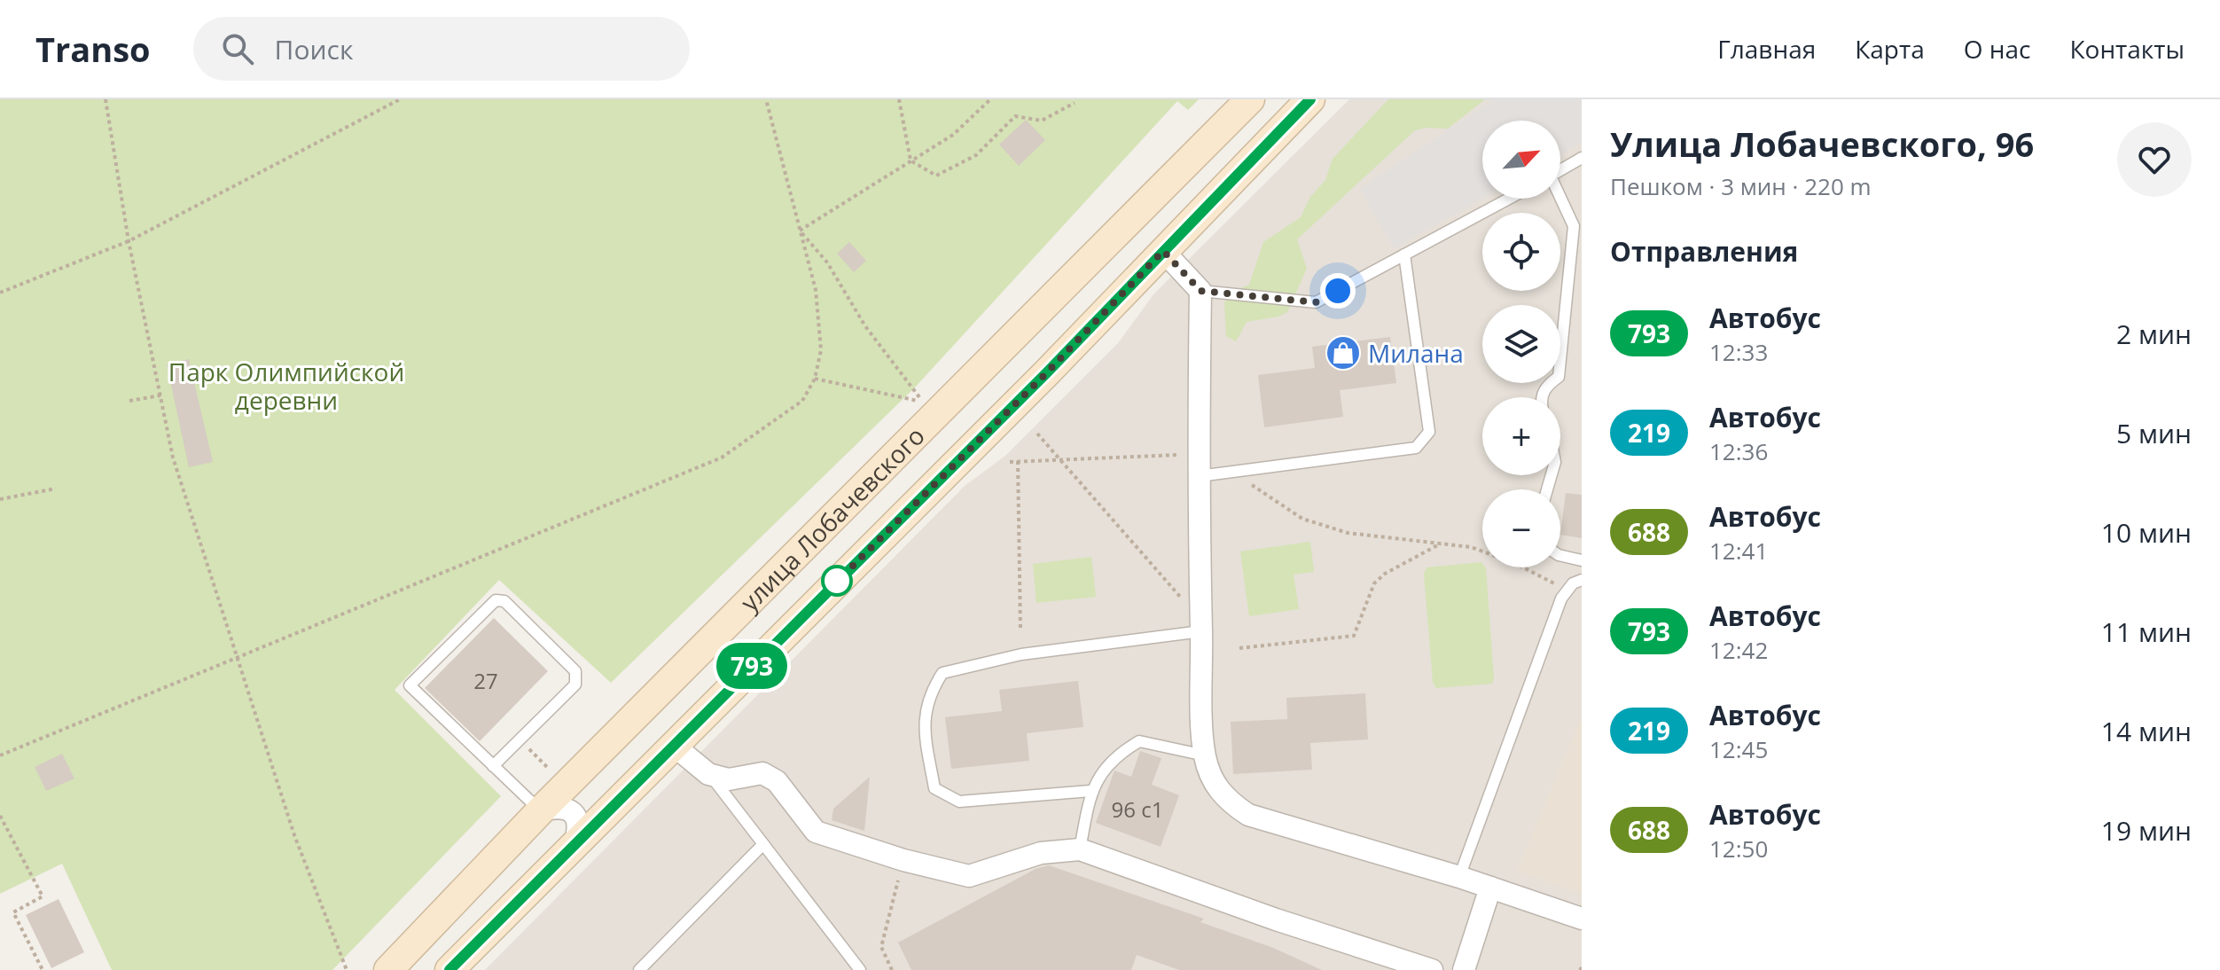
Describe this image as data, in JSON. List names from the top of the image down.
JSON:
{
  "streets": {
    "main road": ["улица Лобачевского"]
  },
  "parks": ["Парк Олимпийской деревни"],
  "places": {
    "shop": ["Милана"]
  },
  "lines": ["bus line 793"],
  "house_numbers": ["27", "96 с1"],
  "north": "top right",
  "page": {
    "header": "Transo",
    "search": "Поиск",
    "nav": [
      "Главная",
      "Карта",
      "О нас",
      "Контакты"
    ],
    "on_map": "793",
    "heading": [
      ["Улица Лобачевского, 96", "Пешком · 3 мин · 220 m"],
      "Отправления"
    ],
    "map_buttons": ["+", "−"],
    "list": [
      {
        "mark": "793",
        "name": "Автобус",
        "note": "12:33",
        "value": "2 мин"
      },
      {
        "mark": "219",
        "name": "Автобус",
        "note": "12:36",
        "value": "5 мин"
      },
      {
        "mark": "688",
        "name": "Автобус",
        "note": "12:41",
        "value": "10 мин"
      },
      {
        "mark": "793",
        "name": "Автобус",
        "note": "12:42",
        "value": "11 мин"
      },
      {
        "mark": "219",
        "name": "Автобус",
        "note": "12:45",
        "value": "14 мин"
      },
      {
        "mark": "688",
        "name": "Автобус",
        "note": "12:50",
        "value": "19 мин"
      }
    ]
  }
}
